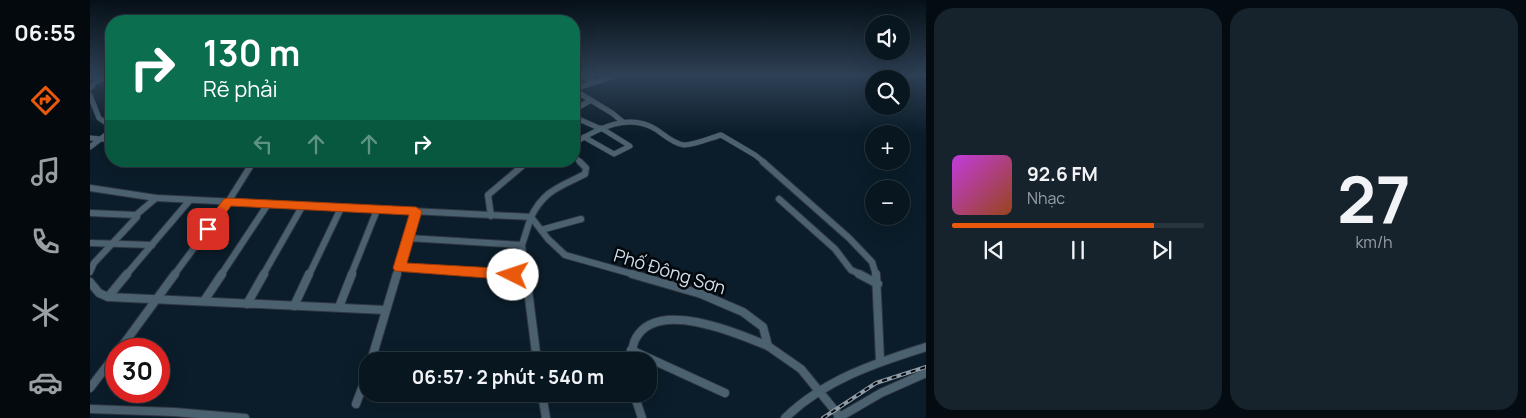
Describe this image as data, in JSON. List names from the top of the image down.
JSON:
{
  "streets": {
    "street": ["Phố Đông Sơn"]
  },
  "page": {
    "tabs": "06:55",
    "tile": ["27", "km/h"],
    "map_buttons": ["+", "−"],
    "turn": ["130 m", "Rẽ phải"],
    "song": ["92.6 FM", "Nhạc"],
    "limit": "30",
    "trip": "06:57 · 2 phút · 540 m"
  }
}
